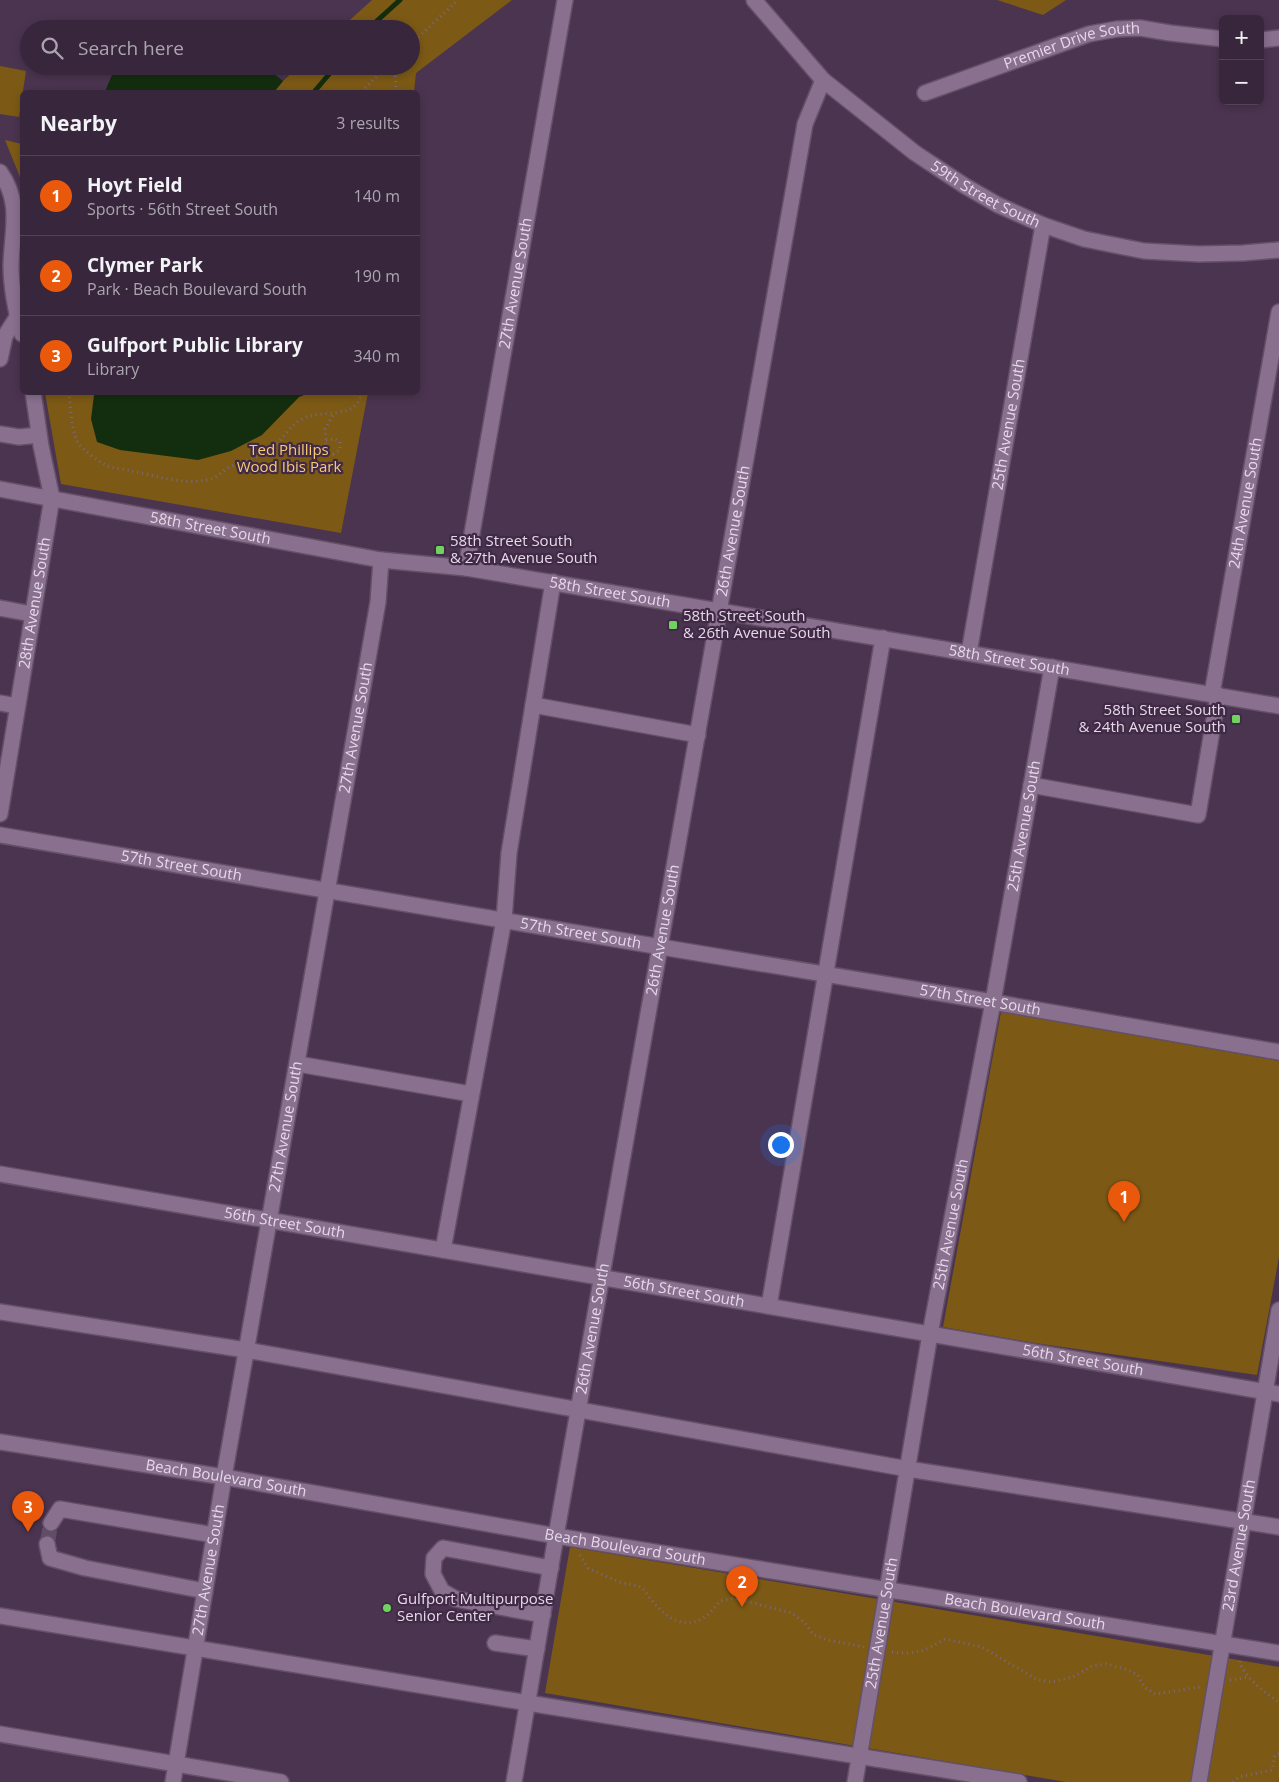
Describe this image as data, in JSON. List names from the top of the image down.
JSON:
{
  "streets": {
    "street": [
      "Premier Drive South",
      "59th Street South",
      "27th Avenue South",
      "25th Avenue South",
      "24th Avenue South",
      "58th Street South",
      "26th Avenue South",
      "28th Avenue South",
      "57th Street South",
      "56th Street South",
      "Beach Boulevard South",
      "23rd Avenue South"
    ]
  },
  "crossings": [
    ["59th Street South", "25th Avenue South"],
    ["59th Street South", "26th Avenue South"],
    ["27th Avenue South", "58th Street South"],
    ["27th Avenue South", "57th Street South"],
    ["27th Avenue South", "56th Street South"],
    ["27th Avenue South", "Beach Boulevard South"],
    ["25th Avenue South", "24th Avenue South"],
    ["25th Avenue South", "58th Street South"],
    ["25th Avenue South", "57th Street South"],
    ["25th Avenue South", "56th Street South"],
    ["25th Avenue South", "Beach Boulevard South"],
    ["24th Avenue South", "58th Street South"],
    ["58th Street South", "26th Avenue South"],
    ["58th Street South", "28th Avenue South"],
    ["26th Avenue South", "57th Street South"],
    ["26th Avenue South", "56th Street South"],
    ["26th Avenue South", "Beach Boulevard South"],
    ["56th Street South", "23rd Avenue South"],
    ["Beach Boulevard South", "23rd Avenue South"]
  ],
  "parks": ["Ted Phillips Wood Ibis Park"],
  "places": {
    "transit": ["58th Street South & 27th Avenue South", "58th Street South & 26th Avenue South", "58th Street South & 24th Avenue South"],
    "other": ["Gulfport Multipurpose Senior Center"]
  },
  "page": {
    "map_buttons": ["+", "−"],
    "search": "Search here",
    "heading": ["Nearby", "3 results"],
    "list": [
      {
        "mark": "1",
        "name": "Hoyt Field",
        "note": "Sports · 56th Street South",
        "value": "140 m"
      },
      {
        "mark": "2",
        "name": "Clymer Park",
        "note": "Park · Beach Boulevard South",
        "value": "190 m"
      },
      {
        "mark": "3",
        "name": "Gulfport Public Library",
        "note": "Library",
        "value": "340 m"
      }
    ],
    "pins": ["1", "3", "2"]
  }
}
